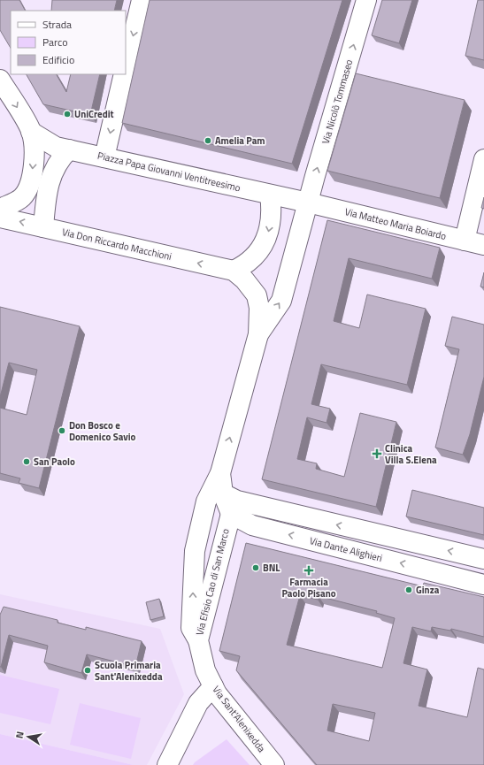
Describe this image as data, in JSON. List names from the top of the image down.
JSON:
{
  "streets": {
    "street": [
      "Via Nicolò Tommaseo",
      "Piazza Papa Giovanni Ventitreesimo",
      "Via Matteo Maria Boiardo",
      "Via Don Riccardo Macchioni",
      "Via Dante Alighieri",
      "Via Efisio Cao di San Marco",
      "Via Sant'Alenixedda"
    ]
  },
  "crossings": [
    ["Via Nicolò Tommaseo", "Piazza Papa Giovanni Ventitreesimo"],
    ["Via Nicolò Tommaseo", "Via Matteo Maria Boiardo"],
    ["Piazza Papa Giovanni Ventitreesimo", "Via Matteo Maria Boiardo"],
    ["Via Dante Alighieri", "Via Efisio Cao di San Marco"],
    ["Via Efisio Cao di San Marco", "Via Sant'Alenixedda"]
  ],
  "one_way": ["Via Don Riccardo Macchioni"],
  "places": {
    "other": [
      "UniCredit",
      "Amelia Pam",
      "Don Bosco e Domenico Savio",
      "San Paolo",
      "BNL",
      "Ginza",
      "Scuola Primaria Sant'Alenixedda"
    ],
    "health": ["Clinica Villa S.Elena", "Farmacia Paolo Pisano"]
  },
  "legend": ["Strada", "Parco", "Edificio"],
  "north": "left"
}
